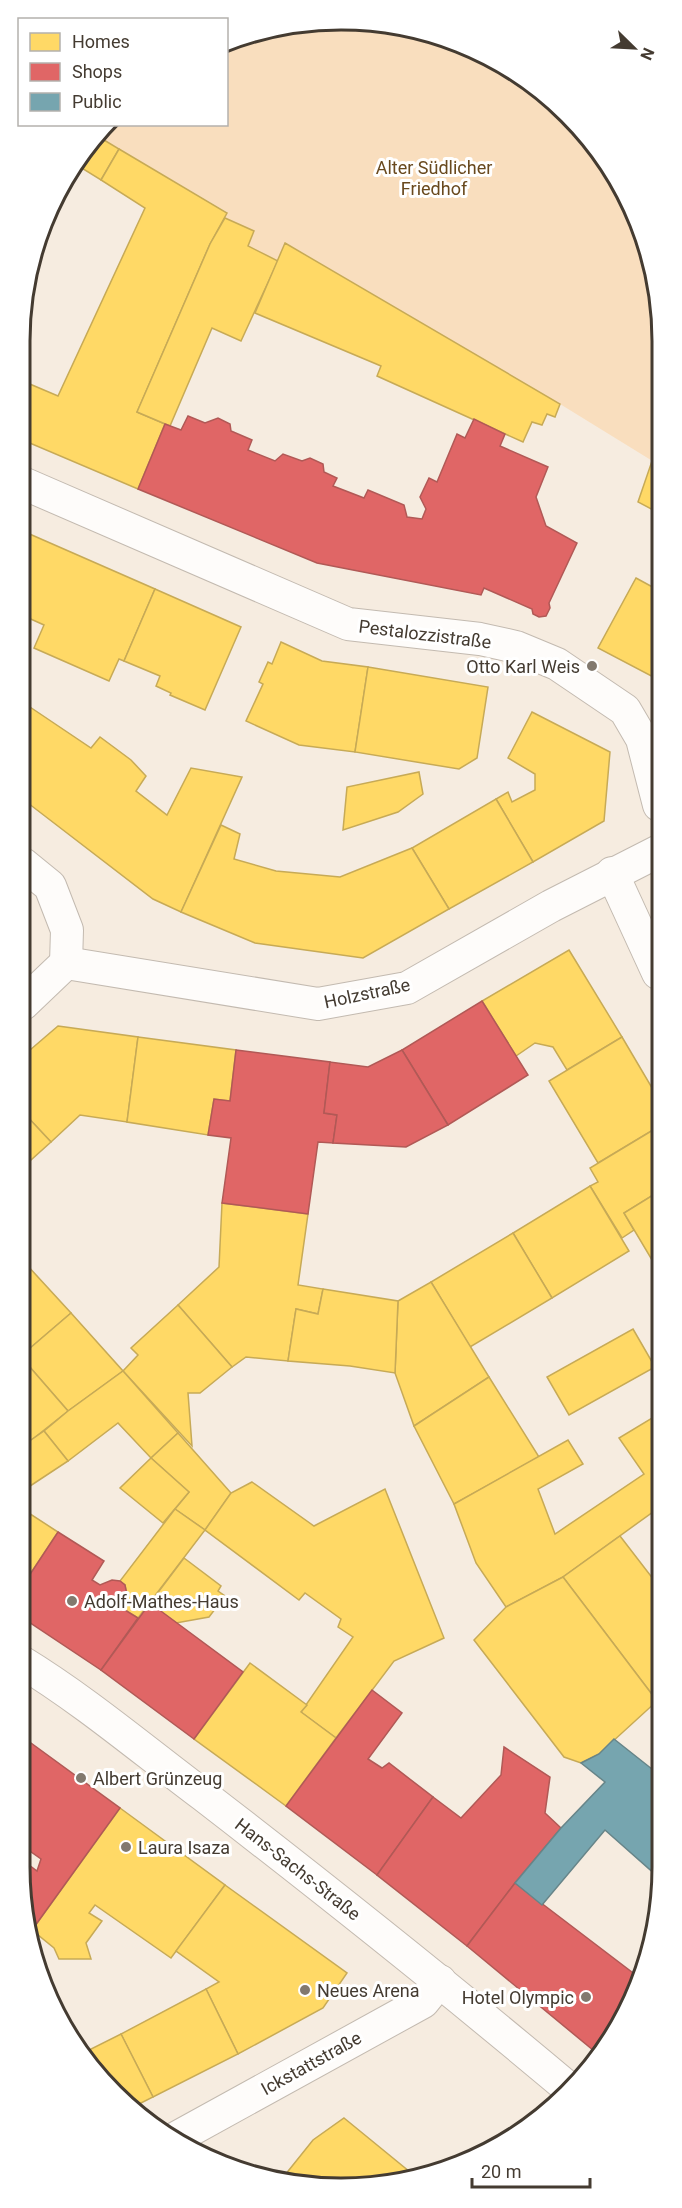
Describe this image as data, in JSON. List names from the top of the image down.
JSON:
{
  "streets": {
    "street": [
      "Pestalozzistraße",
      "Holzstraße",
      "Hans-Sachs-Straße",
      "Ickstattstraße"
    ]
  },
  "crossings": [
    ["Hans-Sachs-Straße", "Ickstattstraße"]
  ],
  "parks": ["Alter Südlicher Friedhof"],
  "places": [
    "Otto Karl Weis",
    "Adolf-Mathes-Haus",
    "Albert Grünzeug",
    "Laura Isaza",
    "Neues Arena",
    "Hotel Olympic"
  ],
  "legend": ["Homes", "Shops", "Public"],
  "scale_bar": "20 m",
  "north": "bottom right"
}
